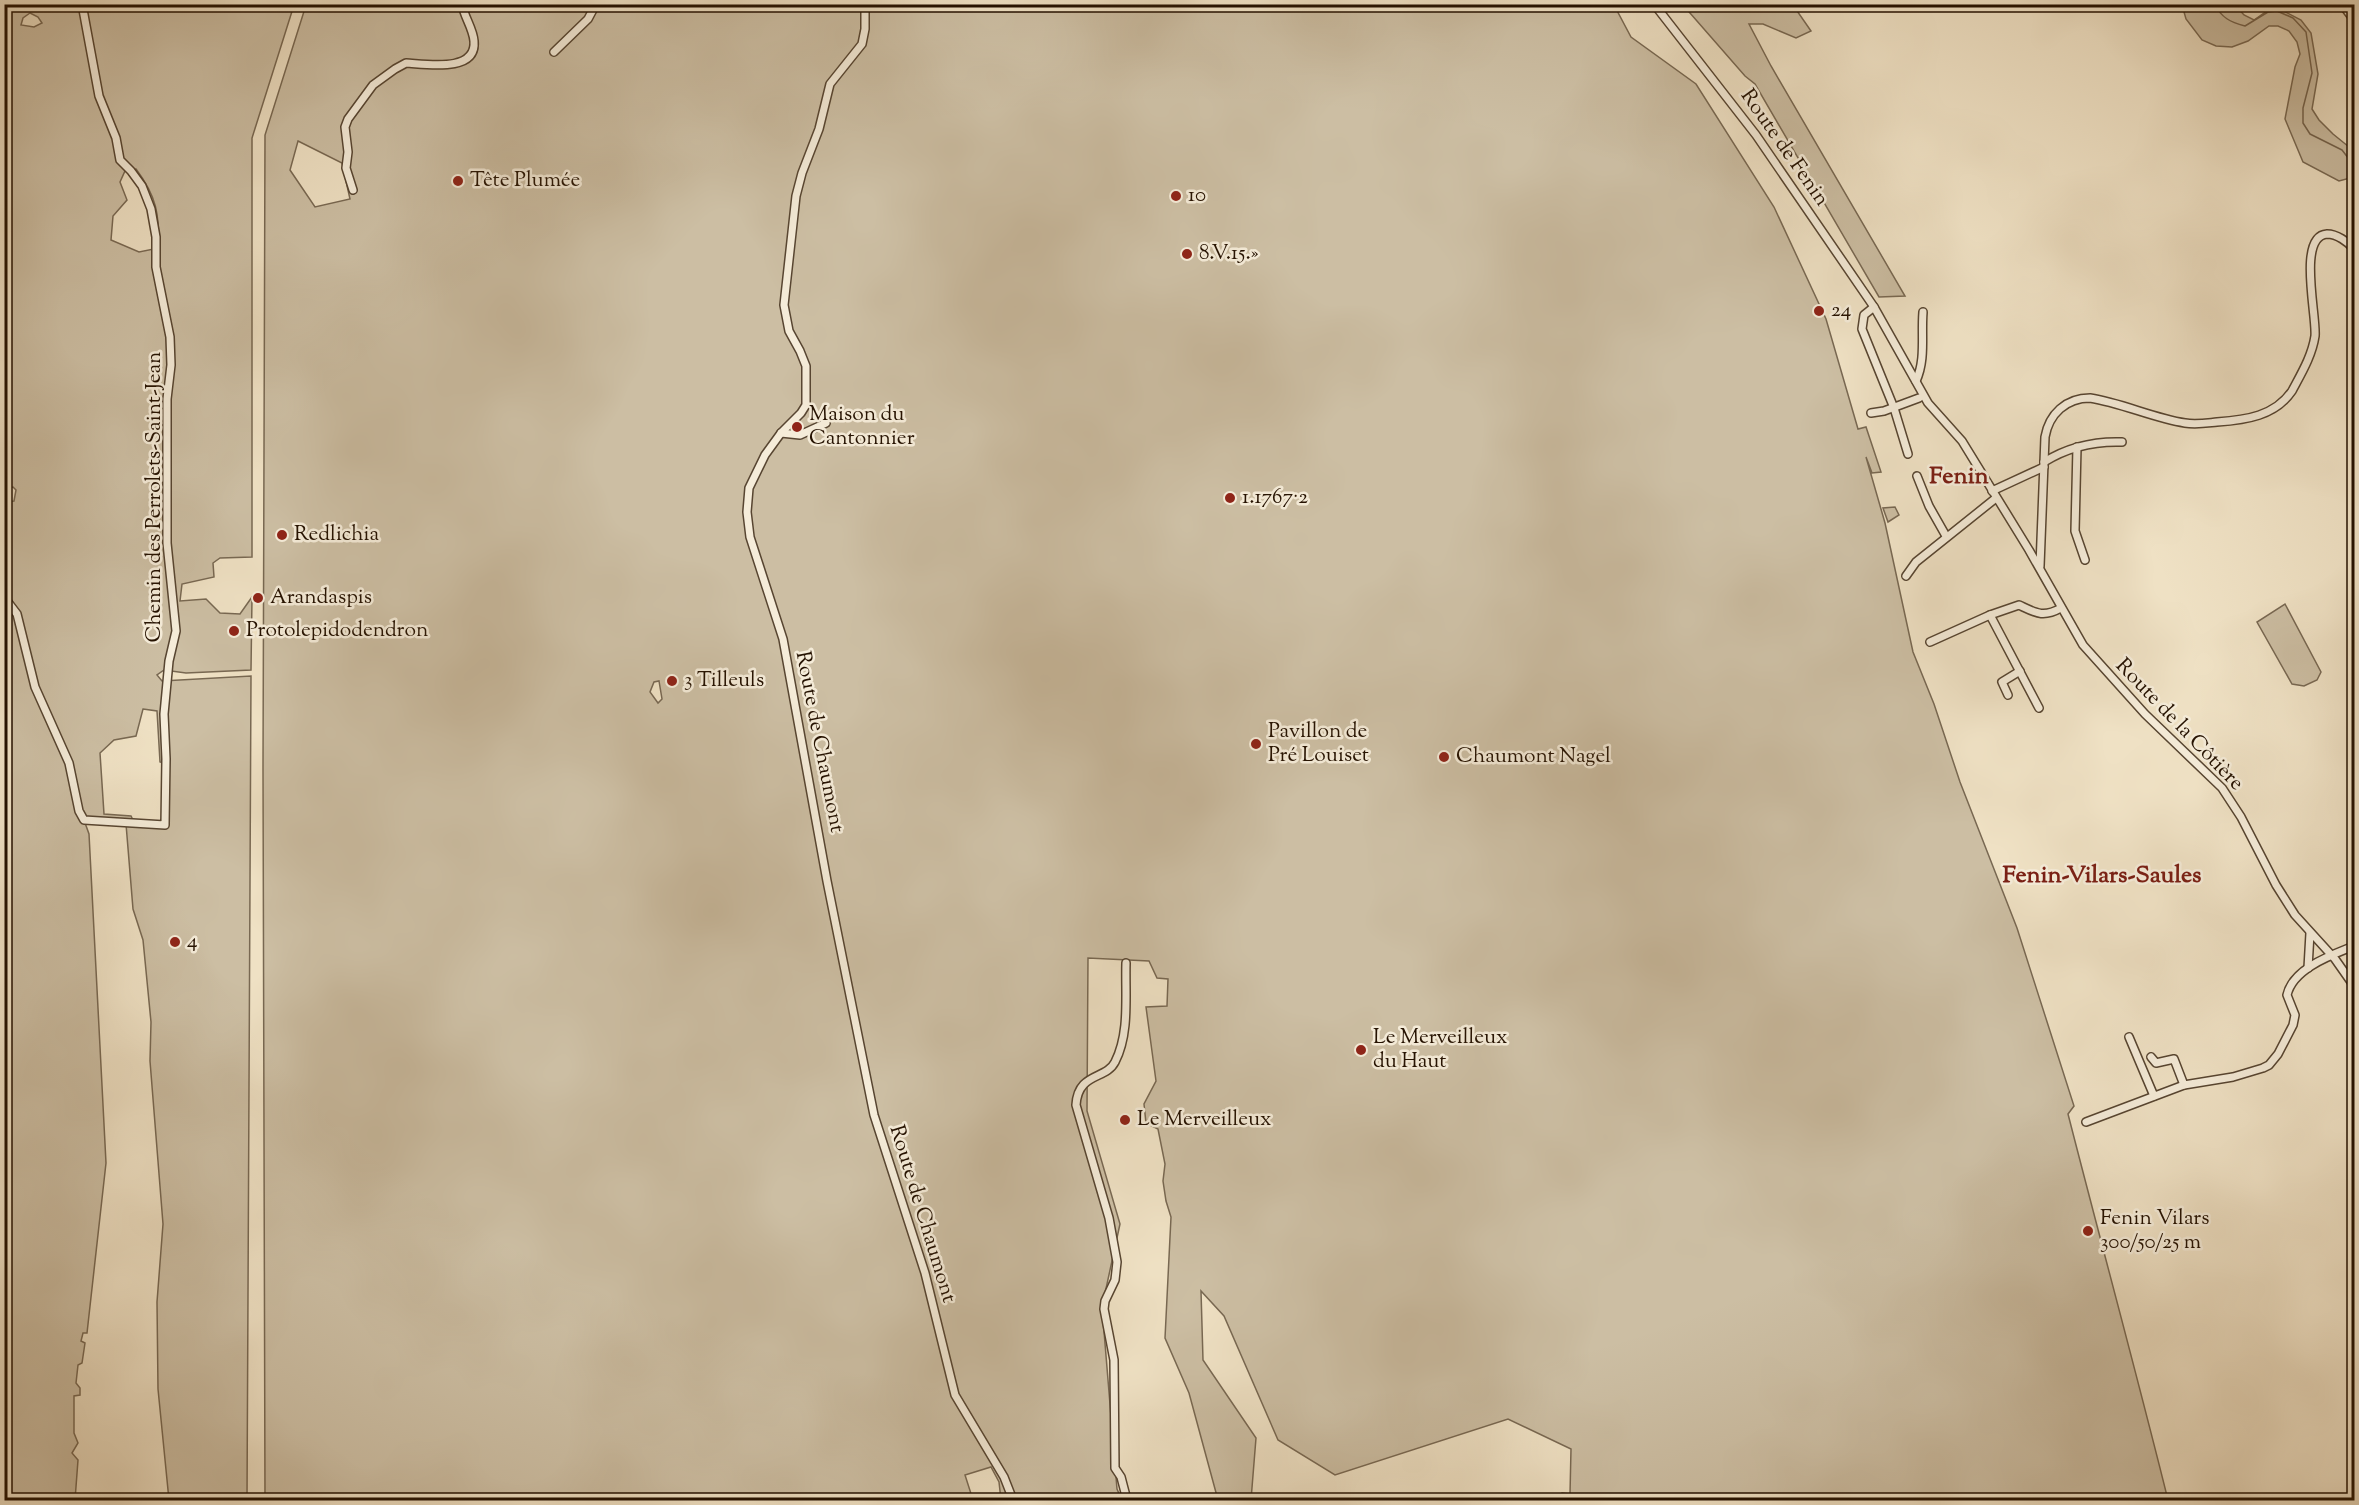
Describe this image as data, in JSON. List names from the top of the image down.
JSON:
{
  "streets": {
    "street": [
      "Route de Fenin",
      "Chemin des Perrolets-Saint-Jean",
      "Route de la Côtière",
      "Route de Chaumont"
    ]
  },
  "districts": ["Fenin", "Fenin-Vilars-Saules"],
  "places": [
    "Tête Plumée",
    "10",
    "8.V.15.»",
    "24",
    "Maison du Cantonnier",
    "1.1767·2",
    "Redlichia",
    "Arandaspis",
    "Protolepidodendron",
    "3 Tilleuls",
    "Pavillon de Pré Louiset",
    "Chaumont Nagel",
    "4",
    "Le Merveilleux du Haut",
    "Le Merveilleux",
    "Fenin Vilars 300/50/25 m"
  ]
}
